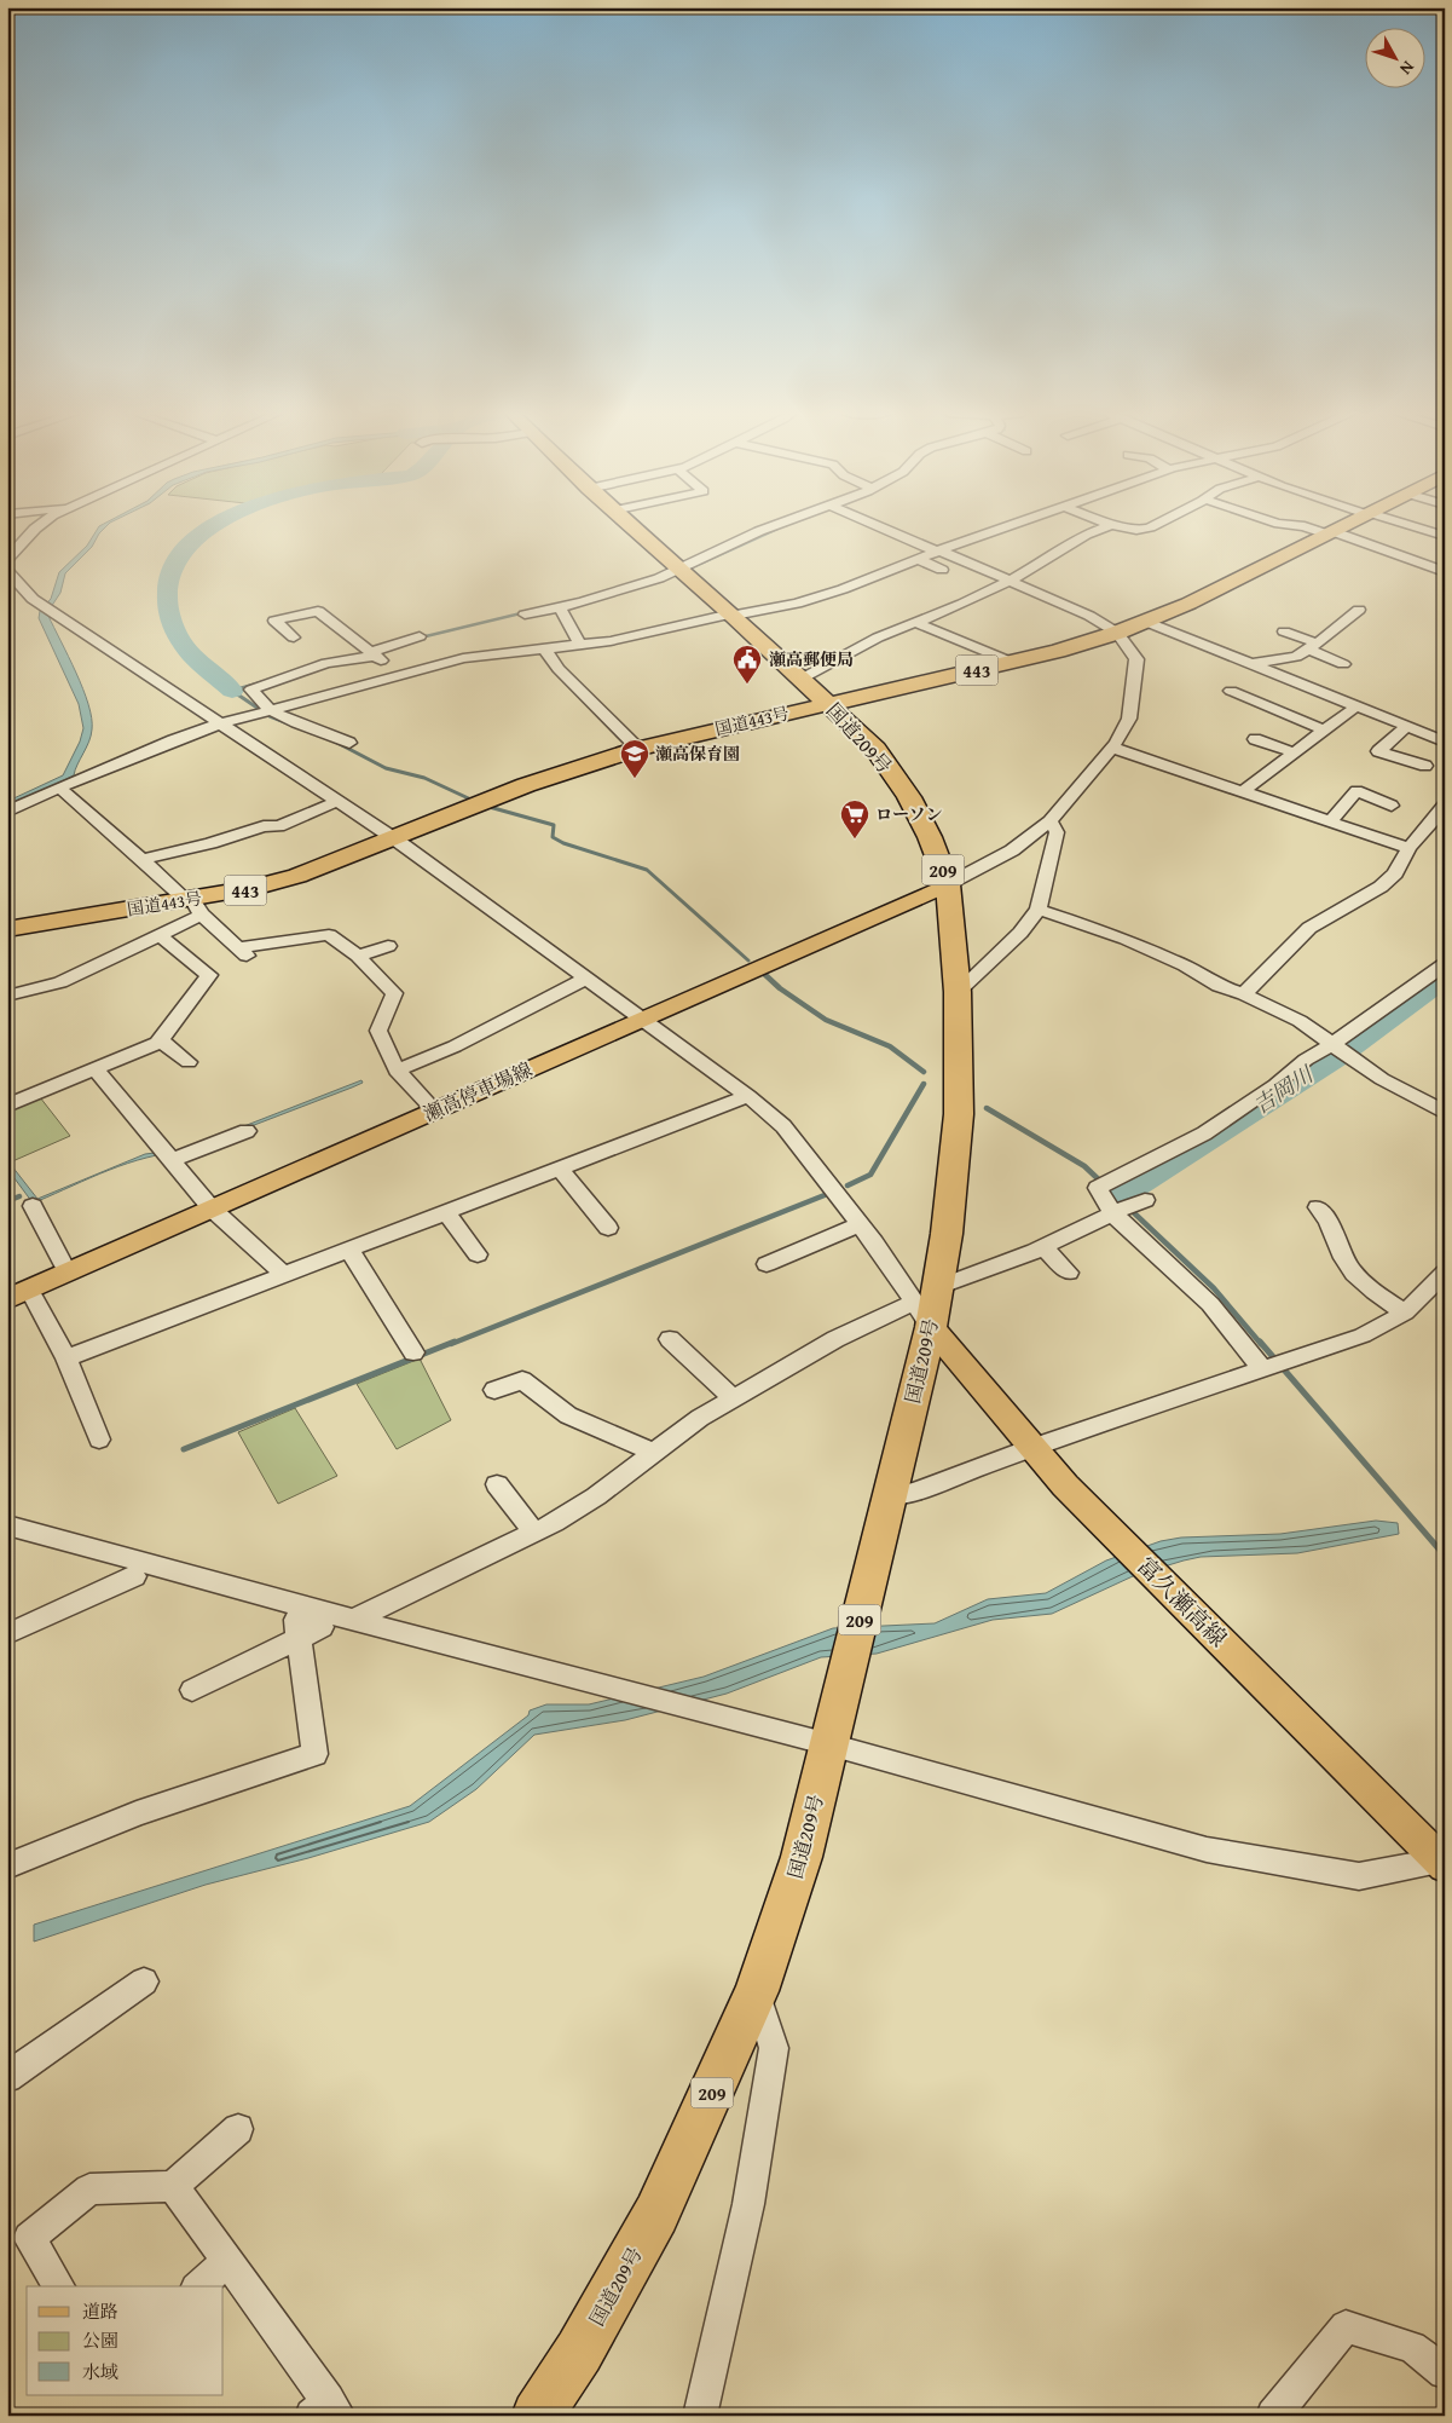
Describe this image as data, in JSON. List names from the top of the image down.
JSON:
{
  "streets": {
    "highway": [
      "443",
      "国道443号",
      "国道209号",
      "209"
    ],
    "main road": ["瀬高停車場線", "富久瀬高線"]
  },
  "crossings": [
    ["国道443号", "国道209号"],
    ["国道209号", "瀬高停車場線"],
    ["国道209号", "富久瀬高線"]
  ],
  "water": ["吉岡川"],
  "places": {
    "public building": ["瀬高郵便局"],
    "school or university": ["瀬高保育園"],
    "supermarket": ["ローソン"]
  },
  "legend": ["道路", "公園", "水域"],
  "north": "bottom right"
}
